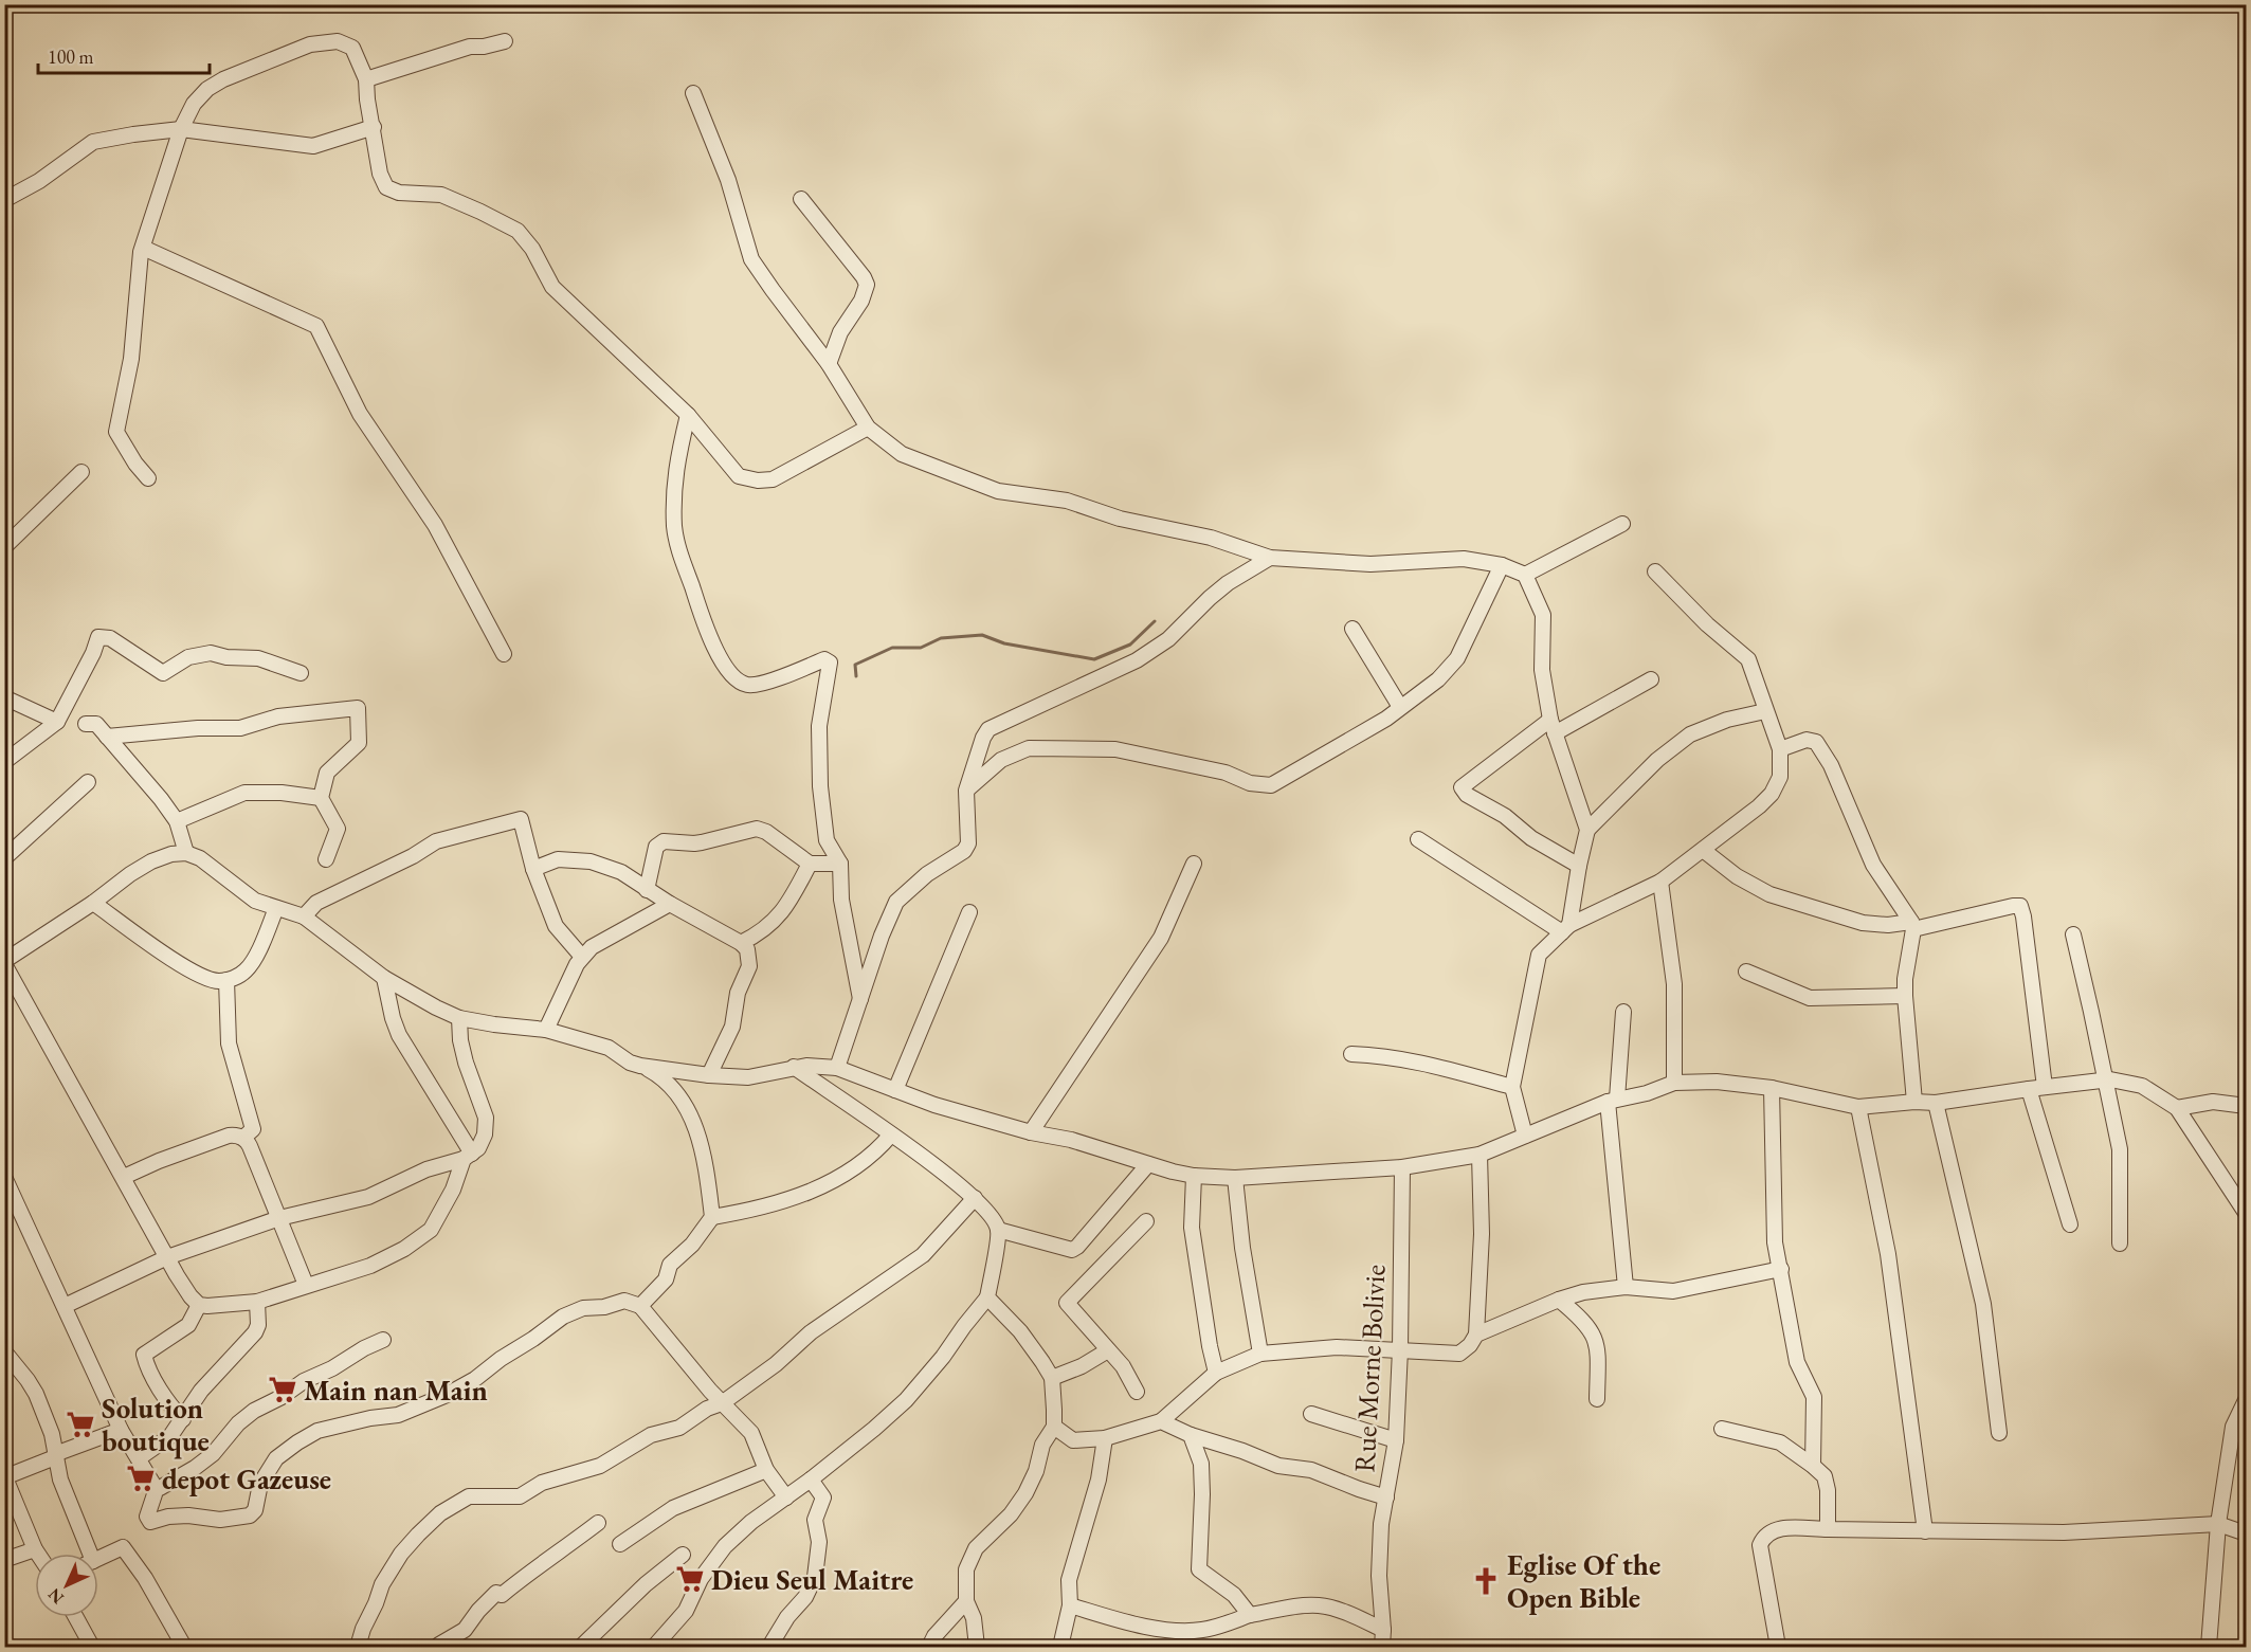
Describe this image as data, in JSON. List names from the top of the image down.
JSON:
{
  "streets": {
    "street": ["Rue Morne Bolivie"]
  },
  "places": {
    "supermarket": [
      "Main nan Main",
      "Solution boutique",
      "depot Gazeuse",
      "Dieu Seul Maitre"
    ],
    "church": ["Eglise Of the Open Bible"]
  },
  "scale_bar": "100 m",
  "north": "bottom left"
}
